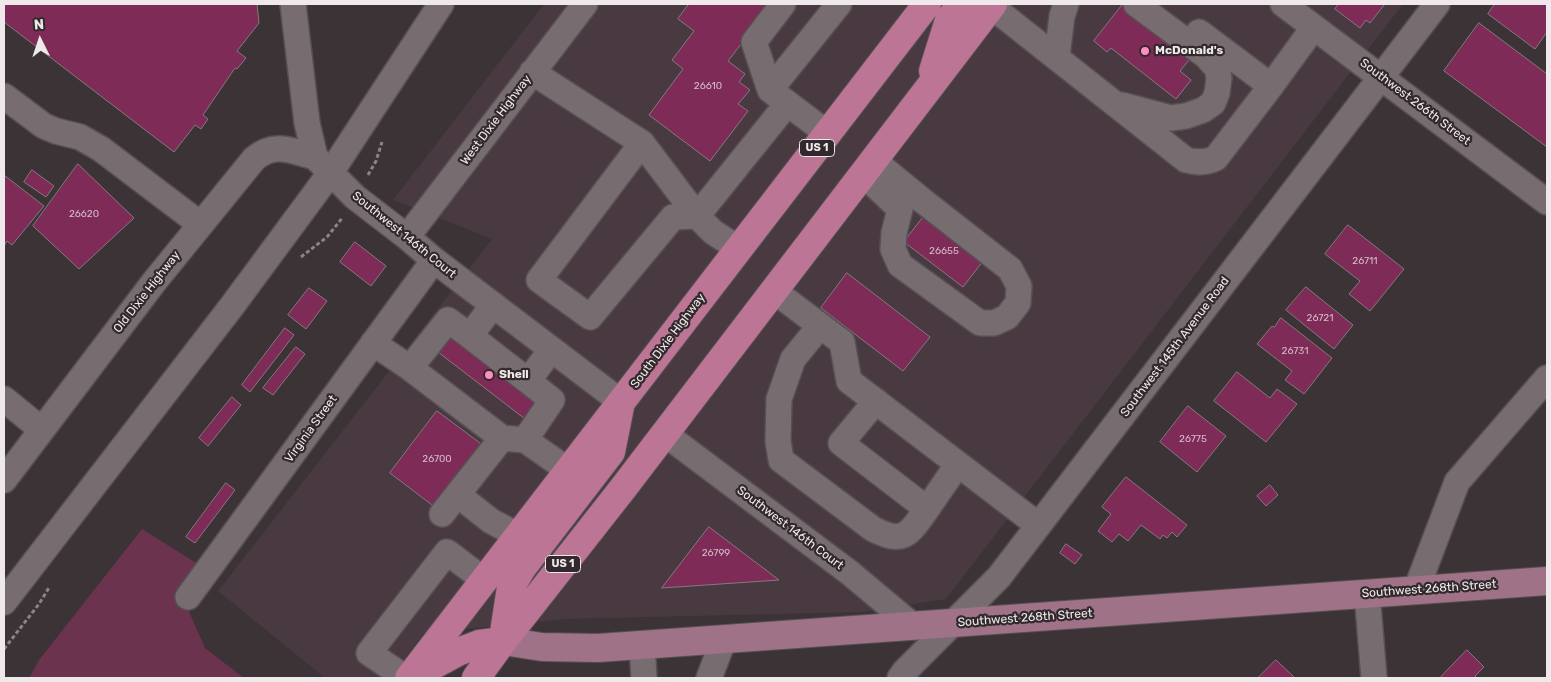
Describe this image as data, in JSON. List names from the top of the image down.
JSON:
{
  "streets": {
    "highway": ["US 1", "South Dixie Highway"],
    "main road": ["Southwest 268th Street"],
    "street": [
      "Southwest 266th Street",
      "West Dixie Highway",
      "Southwest 146th Court",
      "Old Dixie Highway",
      "Southwest 145th Avenue Road",
      "Virginia Street"
    ]
  },
  "crossings": [
    ["Southwest 266th Street", "Southwest 145th Avenue Road"],
    ["West Dixie Highway", "Southwest 146th Court"],
    ["US 1", "Southwest 146th Court"],
    ["US 1", "Southwest 268th Street"],
    ["Southwest 146th Court", "Old Dixie Highway"],
    ["Southwest 146th Court", "South Dixie Highway"],
    ["Southwest 146th Court", "Virginia Street"],
    ["Southwest 146th Court", "Southwest 268th Street"],
    ["Southwest 145th Avenue Road", "Southwest 268th Street"]
  ],
  "places": ["McDonald's", "Shell"],
  "house_numbers": [
    "26610",
    "26620",
    "26655",
    "26711",
    "26721",
    "26731",
    "26775",
    "26700",
    "26799"
  ],
  "north": "top"
}
